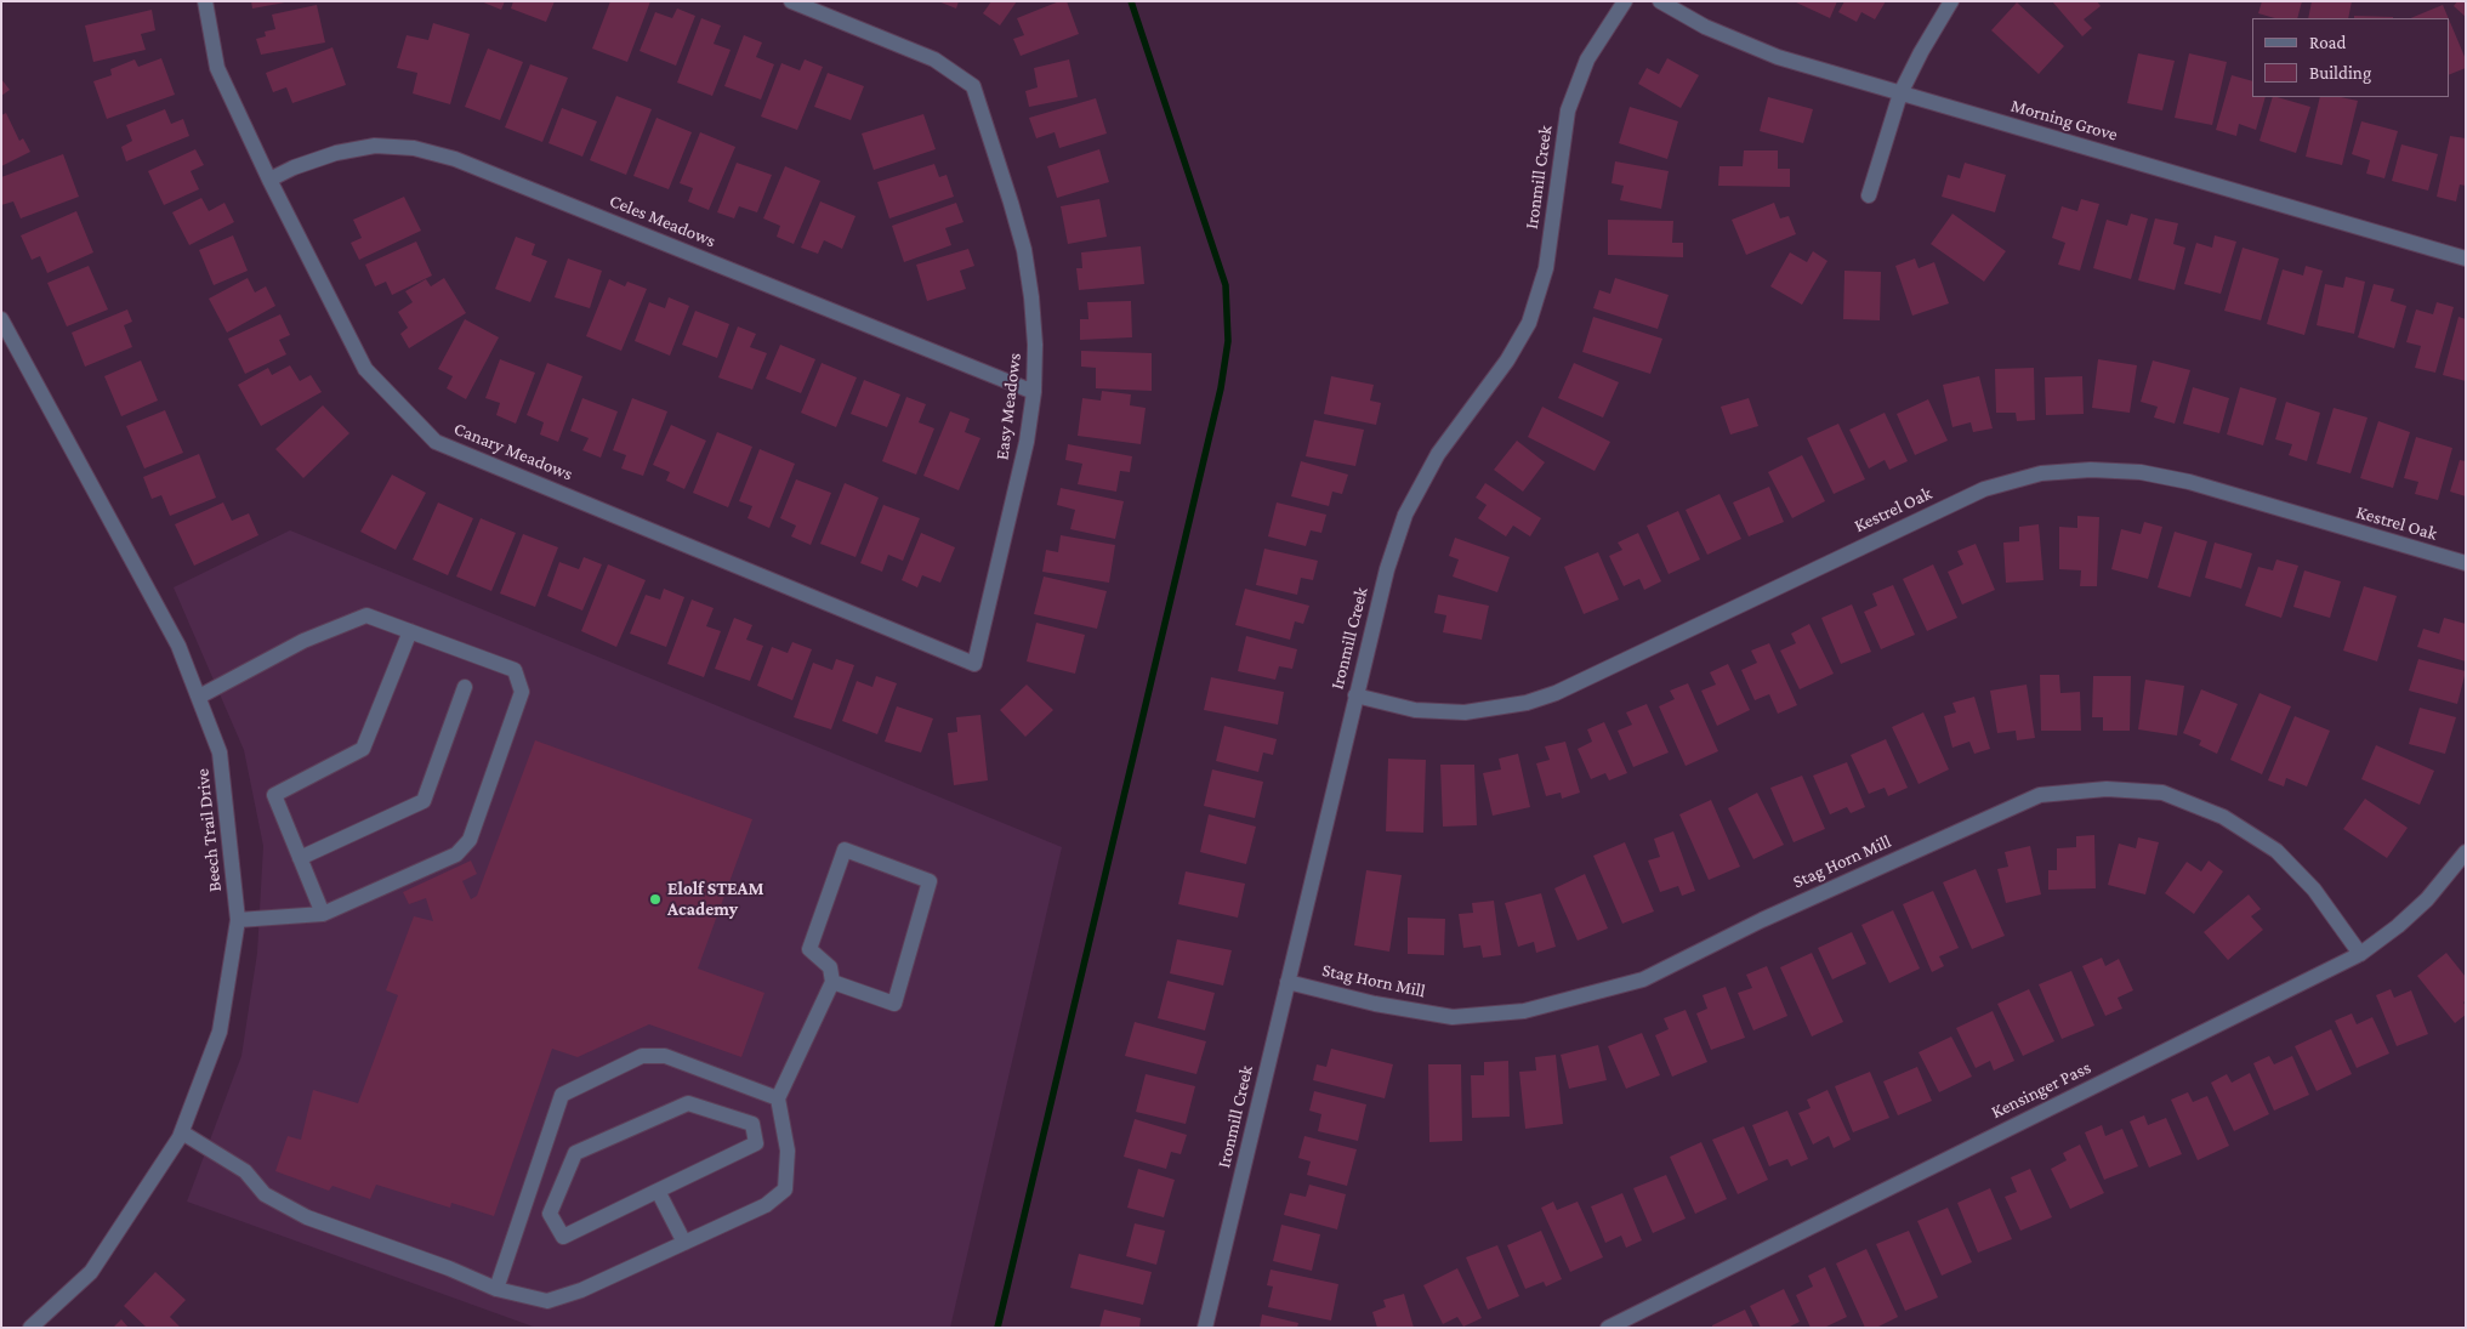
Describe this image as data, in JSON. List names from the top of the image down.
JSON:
{
  "streets": {
    "street": [
      "Morning Grove",
      "Ironmill Creek",
      "Celes Meadows",
      "Easy Meadows",
      "Canary Meadows",
      "Kestrel Oak",
      "Beech Trail Drive",
      "Stag Horn Mill",
      "Kensinger Pass"
    ]
  },
  "crossings": [
    ["Ironmill Creek", "Kestrel Oak"],
    ["Ironmill Creek", "Stag Horn Mill"],
    ["Celes Meadows", "Easy Meadows"],
    ["Celes Meadows", "Canary Meadows"],
    ["Easy Meadows", "Canary Meadows"],
    ["Stag Horn Mill", "Kensinger Pass"]
  ],
  "places": ["Elolf STEAM Academy"],
  "legend": ["Road", "Building"]
}
